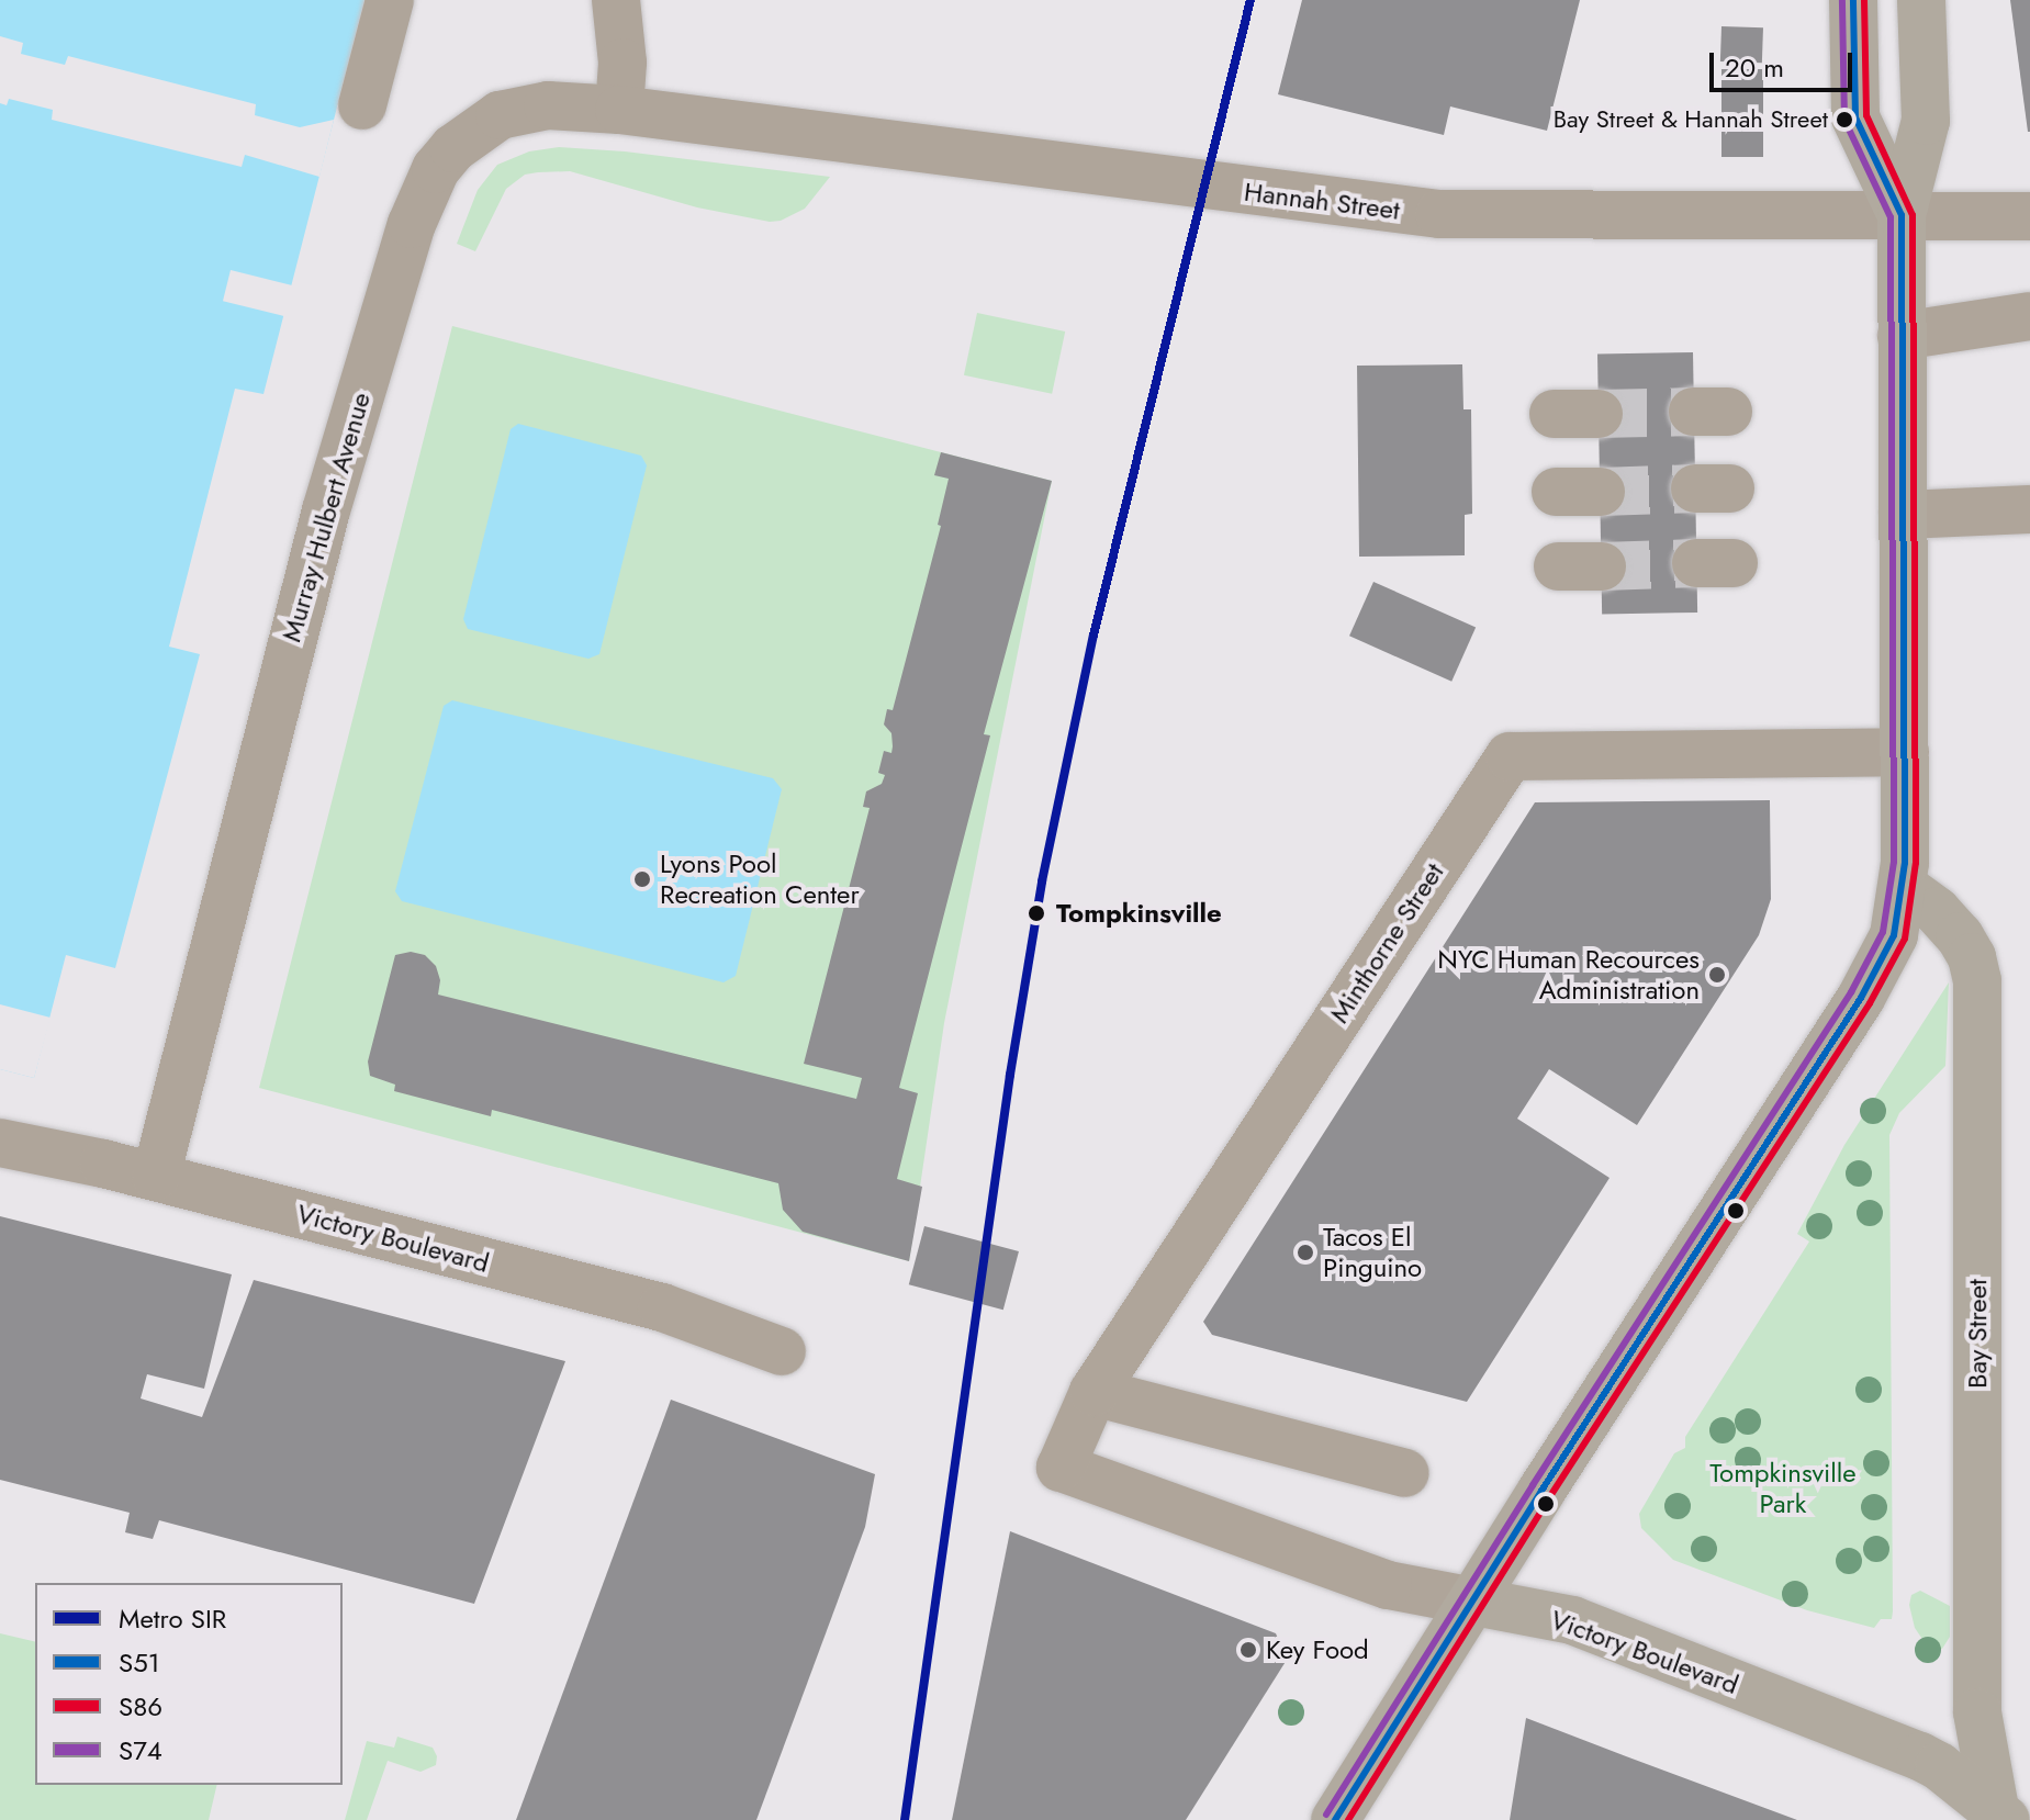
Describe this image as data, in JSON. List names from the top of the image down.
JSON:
{
  "streets": {
    "main road": ["Victory Boulevard", "Bay Street"],
    "street": ["Hannah Street", "Murray Hulbert Avenue", "Minthorne Street"]
  },
  "crossings": [
    ["Hannah Street", "Murray Hulbert Avenue"],
    ["Murray Hulbert Avenue", "Victory Boulevard"],
    ["Minthorne Street", "Victory Boulevard"],
    ["Victory Boulevard", "Bay Street"]
  ],
  "parks": ["Tompkinsville Park"],
  "places": [
    "Bay Street & Hannah Street",
    "Lyons Pool Recreation Center",
    "Tompkinsville",
    "NYC Human Recources Administration",
    "Tacos El Pinguino",
    "Key Food"
  ],
  "lines": [
    "metro line SIR",
    "transit line S51",
    "transit line S86",
    "transit line S74"
  ],
  "legend": [
    "Metro SIR",
    "S51",
    "S86",
    "S74"
  ],
  "scale_bar": "20 m"
}
